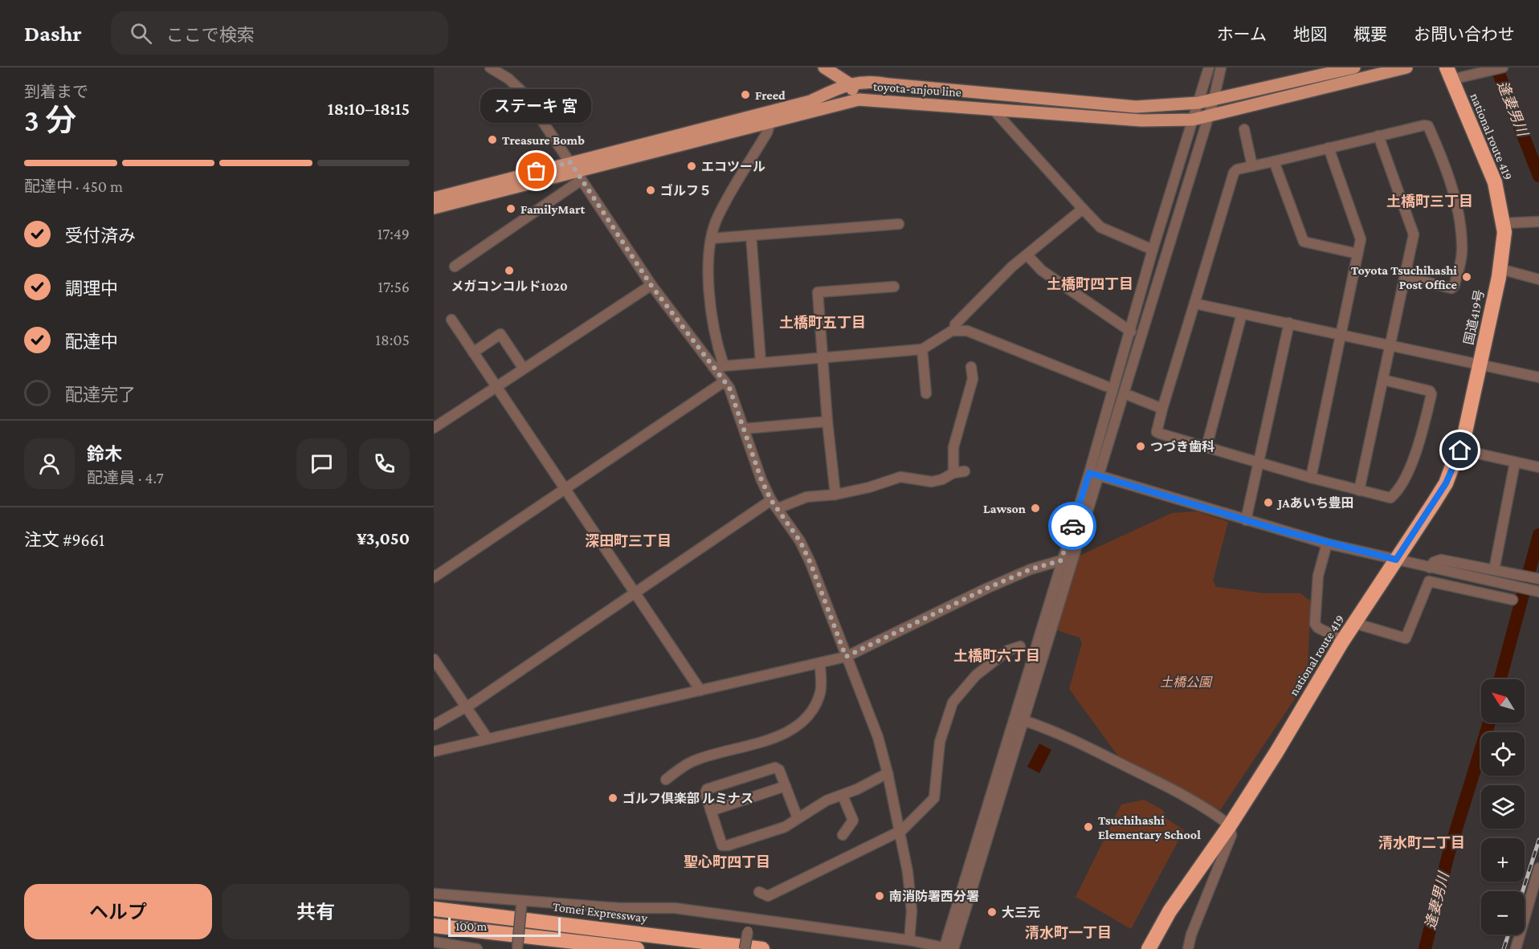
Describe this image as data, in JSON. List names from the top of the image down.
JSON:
{
  "streets": {
    "highway": ["national route 419", "国道419号", "Tomei Expressway"],
    "main road": ["toyota-anjou line"]
  },
  "crossings": [
    ["national route 419", "国道419号"]
  ],
  "districts": [
    "土橋町三丁目",
    "土橋町四丁目",
    "土橋町五丁目",
    "深田町三丁目",
    "土橋町六丁目",
    "清水町二丁目",
    "聖心町四丁目",
    "清水町一丁目"
  ],
  "water": ["逢妻男川"],
  "parks": ["土橋公園"],
  "places": [
    "Freed",
    "Treasure Bomb",
    "エコツール",
    "ステーキ 宮",
    "ゴルフ５",
    "FamilyMart",
    "メガコンコルド1020",
    "Toyota Tsuchihashi Post Office",
    "つづき歯科",
    "JAあいち豊田",
    "Lawson",
    "ゴルフ倶楽部 ルミナス",
    "Tsuchihashi Elementary School",
    "南消防署西分署",
    "大三元"
  ],
  "scale_bar": "100 m",
  "north": "top left",
  "page": {
    "header": "Dashr",
    "search": "ここで検索",
    "nav": [
      "ホーム",
      "地図",
      "概要",
      "お問い合わせ"
    ],
    "heading": ["3 分", "到着まで", "18:10–18:15"],
    "panel": [
      "鈴木",
      "配達員 · 4.7",
      "注文 #9661",
      "¥3,050"
    ],
    "bubble": "ステーキ 宮",
    "bar": "配達中 · 450 m",
    "list": [
      ["受付済み", "17:49"],
      ["調理中", "17:56"],
      ["配達中", "18:05"],
      "配達完了"
    ],
    "map_buttons": ["+", "−"],
    "buttons": ["ヘルプ", "共有"],
    "scale": "100 m"
  }
}
